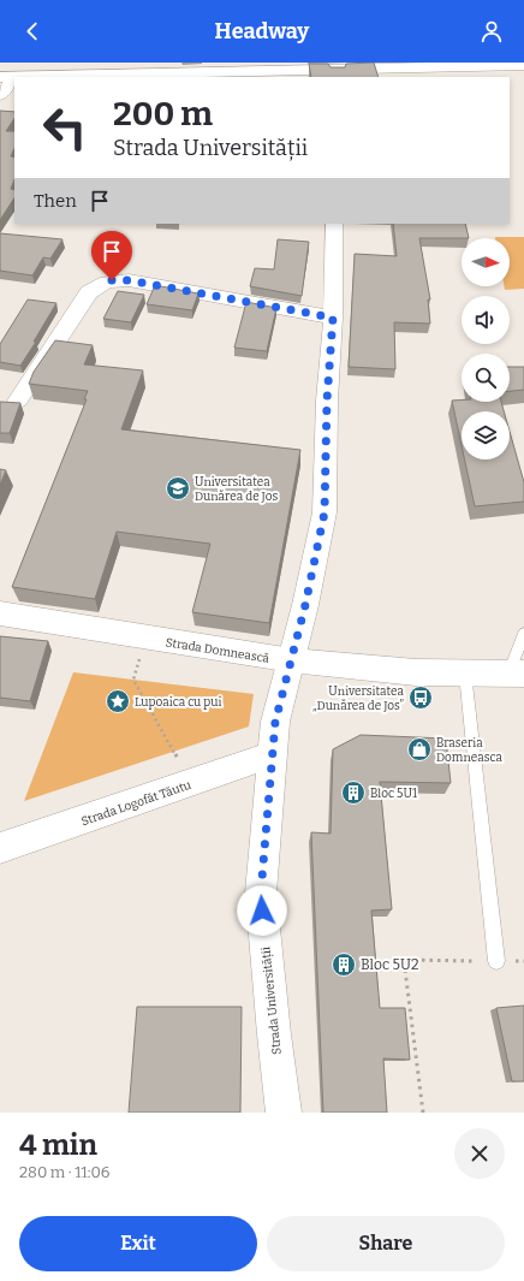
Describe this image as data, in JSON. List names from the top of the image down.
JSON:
{
  "streets": {
    "main road": ["Strada Domnească"],
    "street": ["Strada Logofăt Tăutu", "Strada Universității"]
  },
  "crossings": [
    ["Strada Domnească", "Strada Universității"],
    ["Strada Logofăt Tăutu", "Strada Universității"]
  ],
  "places": {
    "school or university": ["Universitatea Dunărea de Jos"],
    "bus stop": ["Universitatea „Dunărea de Jos”"],
    "place": ["Lupoaica cu pui"],
    "shop": ["Braseria Domneasca"],
    "building": ["Bloc 5U1", "Bloc 5U2"]
  },
  "north": "right",
  "page": {
    "header": "Headway",
    "turn": ["200 m", "Strada Universității"],
    "then": "Then",
    "heading": ["4 min", "280 m · 11:06"],
    "buttons": ["Exit", "Share"]
  }
}
